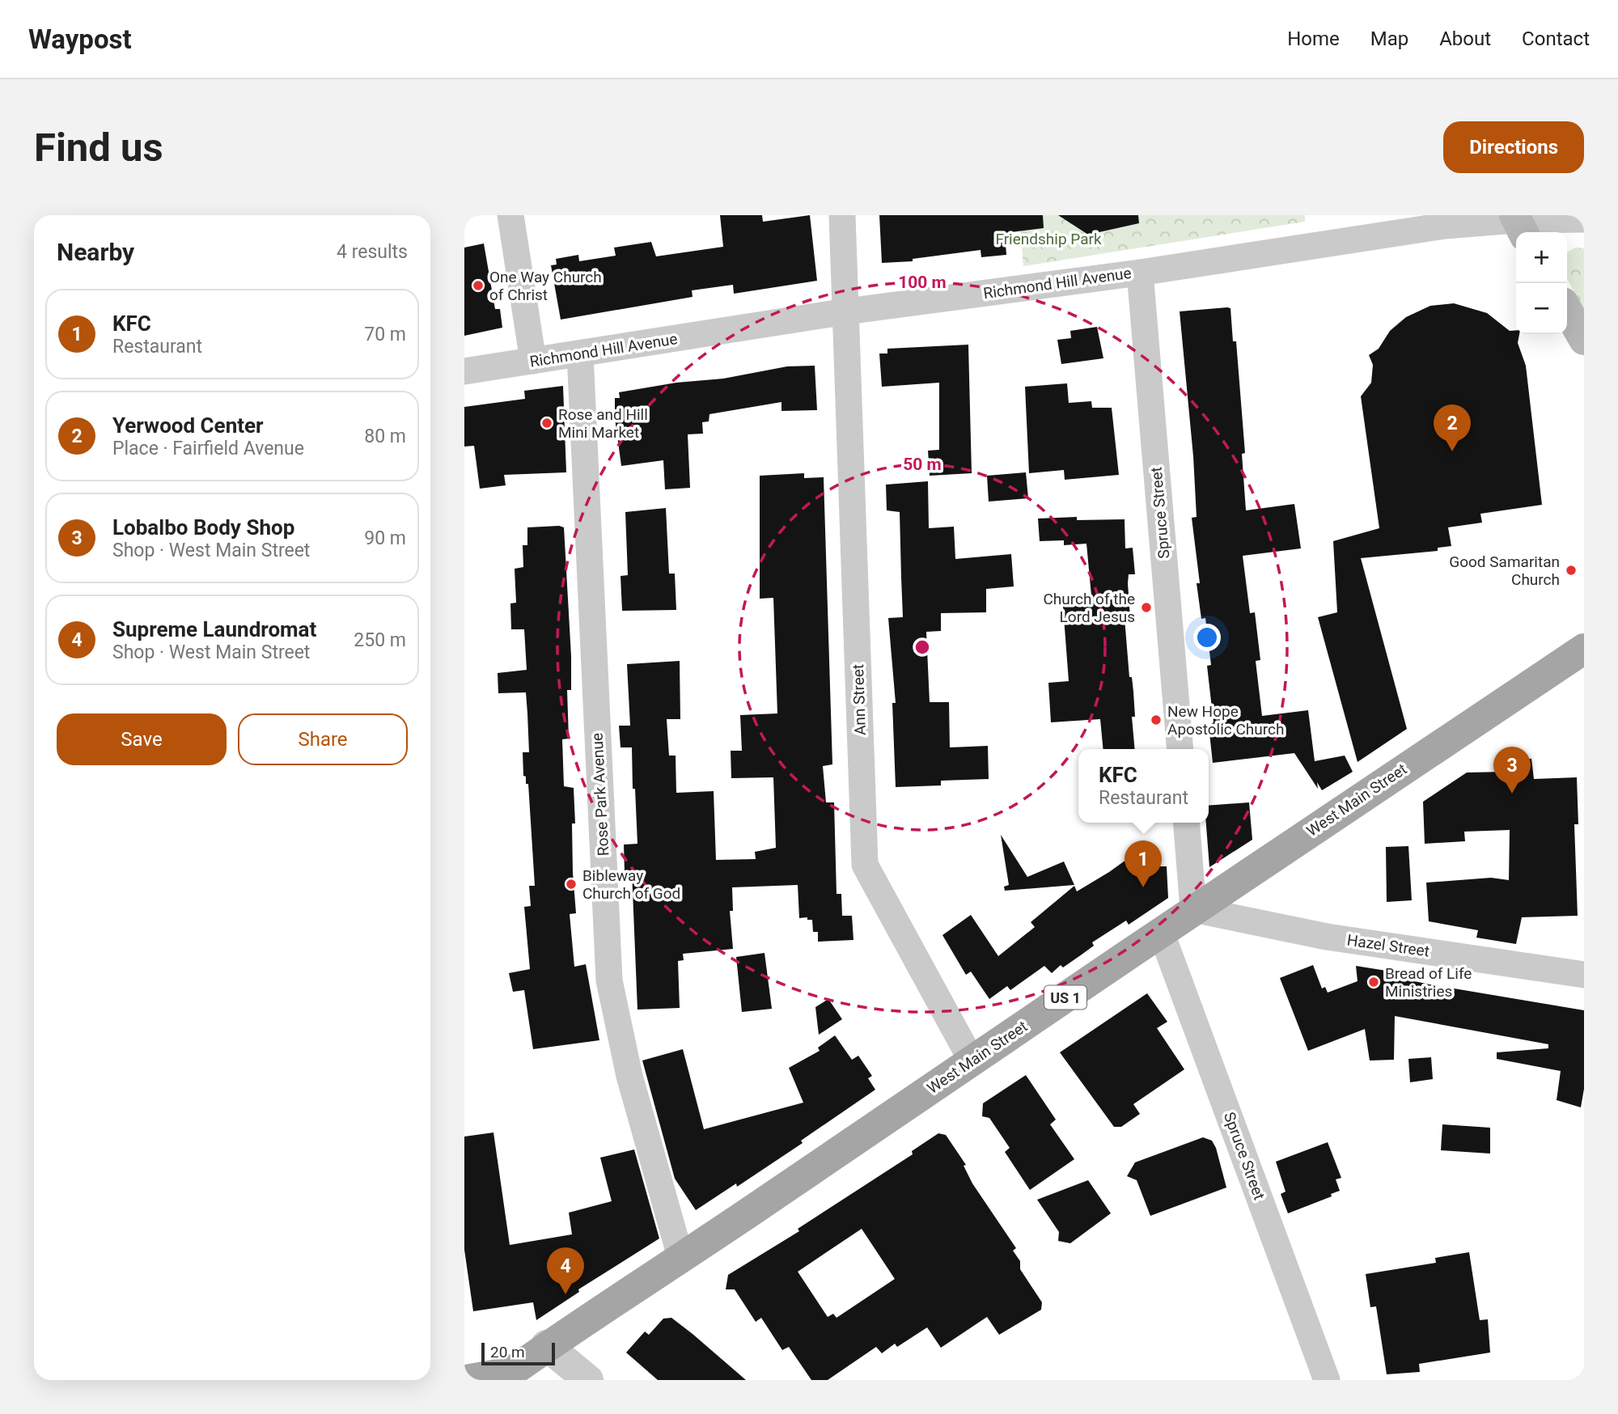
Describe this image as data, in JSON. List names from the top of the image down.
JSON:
{
  "streets": {
    "main road": ["West Main Street", "US 1"],
    "street": [
      "Richmond Hill Avenue",
      "Spruce Street",
      "Ann Street",
      "Rose Park Avenue",
      "Hazel Street"
    ]
  },
  "crossings": [
    ["Richmond Hill Avenue", "Spruce Street"],
    ["Richmond Hill Avenue", "Ann Street"],
    ["Richmond Hill Avenue", "Rose Park Avenue"],
    ["Spruce Street", "West Main Street"],
    ["Ann Street", "West Main Street"],
    ["Rose Park Avenue", "West Main Street"],
    ["West Main Street", "Hazel Street"]
  ],
  "parks": ["Friendship Park"],
  "places": [
    "One Way Church of Christ",
    "Rose and Hill Mini Market",
    "Good Samaritan Church",
    "Church of the Lord Jesus",
    "New Hope Apostolic Church",
    "Bibleway Church of God",
    "Bread of Life Ministries"
  ],
  "scale_bar": "20 m",
  "page": {
    "header": "Waypost",
    "nav": [
      "Home",
      "Map",
      "About",
      "Contact"
    ],
    "buttons": [
      "Directions",
      ["Save", "Share"]
    ],
    "title": "Find us",
    "heading": ["Nearby", "4 results"],
    "map_buttons": ["+", "−"],
    "list": [
      {
        "mark": "1",
        "name": "KFC",
        "note": "Restaurant",
        "value": "70 m"
      },
      {
        "mark": "2",
        "name": "Yerwood Center",
        "note": "Place · Fairfield Avenue",
        "value": "80 m"
      },
      {
        "mark": "3",
        "name": "Lobalbo Body Shop",
        "note": "Shop · West Main Street",
        "value": "90 m"
      },
      {
        "mark": "4",
        "name": "Supreme Laundromat",
        "note": "Shop · West Main Street",
        "value": "250 m"
      }
    ],
    "pins": [
      "2",
      "3",
      "1",
      "4"
    ],
    "popup": ["KFC", "Restaurant"],
    "scale": "20 m"
  },
  "rings": ["100 m", "50 m"]
}
